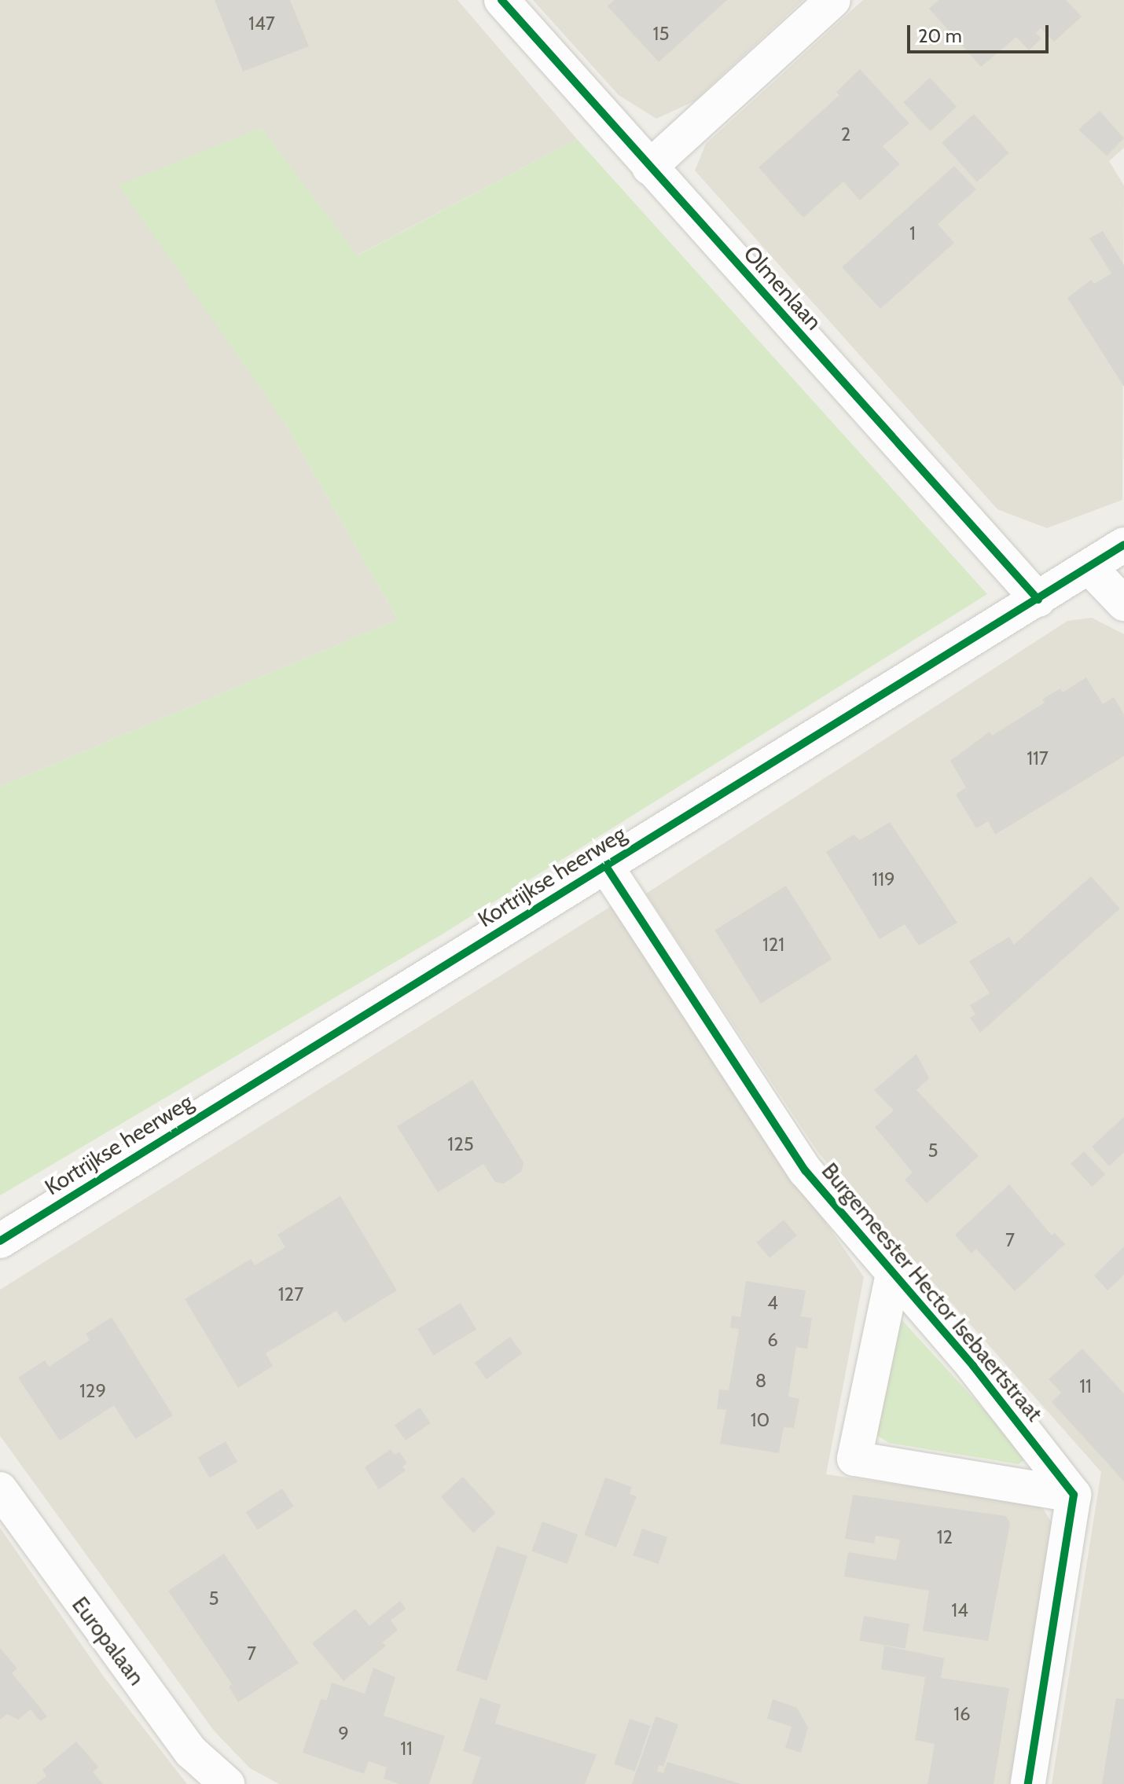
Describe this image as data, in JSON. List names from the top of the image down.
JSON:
{
  "streets": {
    "street": [
      "Olmenlaan",
      "Kortrijkse heerweg",
      "Burgemeester Hector Isebaertstraat",
      "Europalaan"
    ]
  },
  "crossings": [
    ["Olmenlaan", "Kortrijkse heerweg"],
    ["Kortrijkse heerweg", "Burgemeester Hector Isebaertstraat"]
  ],
  "house_numbers": [
    "147",
    "15",
    "2",
    "1",
    "117",
    "119",
    "121",
    "125",
    "5",
    "7",
    "127",
    "4",
    "6",
    "8",
    "11",
    "129",
    "10",
    "12",
    "5",
    "14",
    "7",
    "16",
    "9",
    "11"
  ],
  "scale_bar": "20 m"
}
